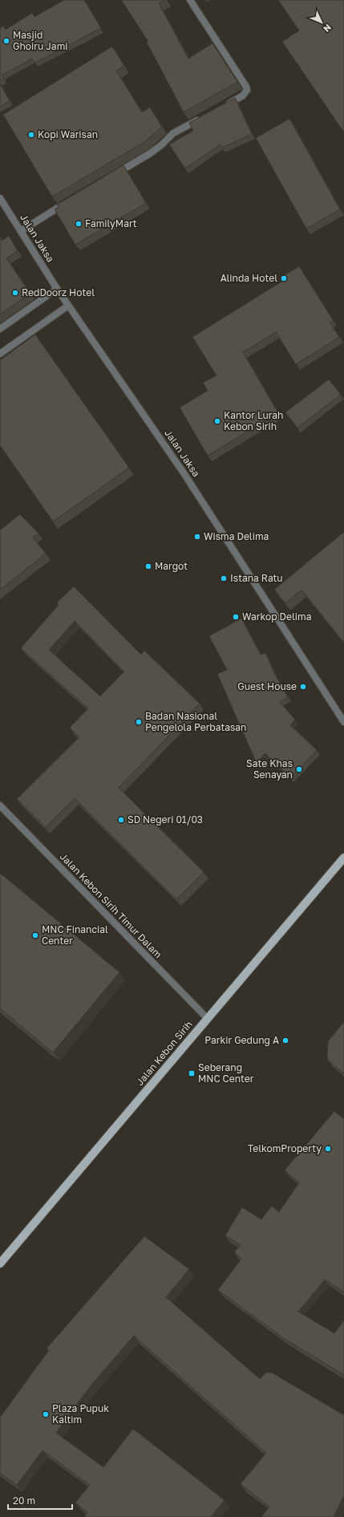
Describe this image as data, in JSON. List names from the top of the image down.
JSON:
{
  "streets": {
    "main road": ["Jalan Kebon Sirih"],
    "street": ["Jalan Jaksa", "Jalan Kebon Sirih Timur Dalam"]
  },
  "crossings": [
    ["Jalan Kebon Sirih Timur Dalam", "Jalan Kebon Sirih"]
  ],
  "places": {
    "other": [
      "Masjid Ghoiru Jami",
      "Kopi Warisan",
      "FamilyMart",
      "Alinda Hotel",
      "RedDoorz Hotel",
      "Kantor Lurah Kebon Sirih",
      "Wisma Delima",
      "Margot",
      "Istana Ratu",
      "Warkop Delima",
      "Guest House",
      "Badan Nasional Pengelola Perbatasan",
      "Sate Khas Senayan",
      "SD Negeri 01/03",
      "MNC Financial Center",
      "Parkir Gedung A",
      "TelkomProperty",
      "Plaza Pupuk Kaltim"
    ],
    "transit": ["Seberang MNC Center"]
  },
  "scale_bar": "20 m",
  "north": "bottom right"
}
